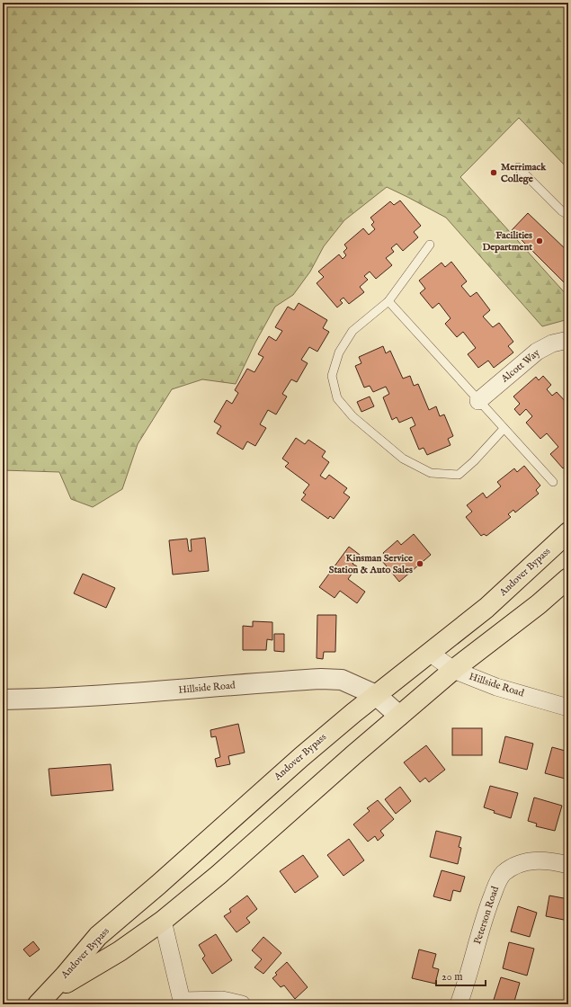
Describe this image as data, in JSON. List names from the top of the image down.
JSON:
{
  "streets": {
    "main road": ["Andover Bypass"],
    "street": ["Alcott Way", "Hillside Road", "Peterson Road"]
  },
  "crossings": [
    ["Andover Bypass", "Hillside Road"]
  ],
  "places": ["Merrimack College", "Facilities Department", "Kinsman Service Station & Auto Sales"],
  "scale_bar": "20 m"
}
